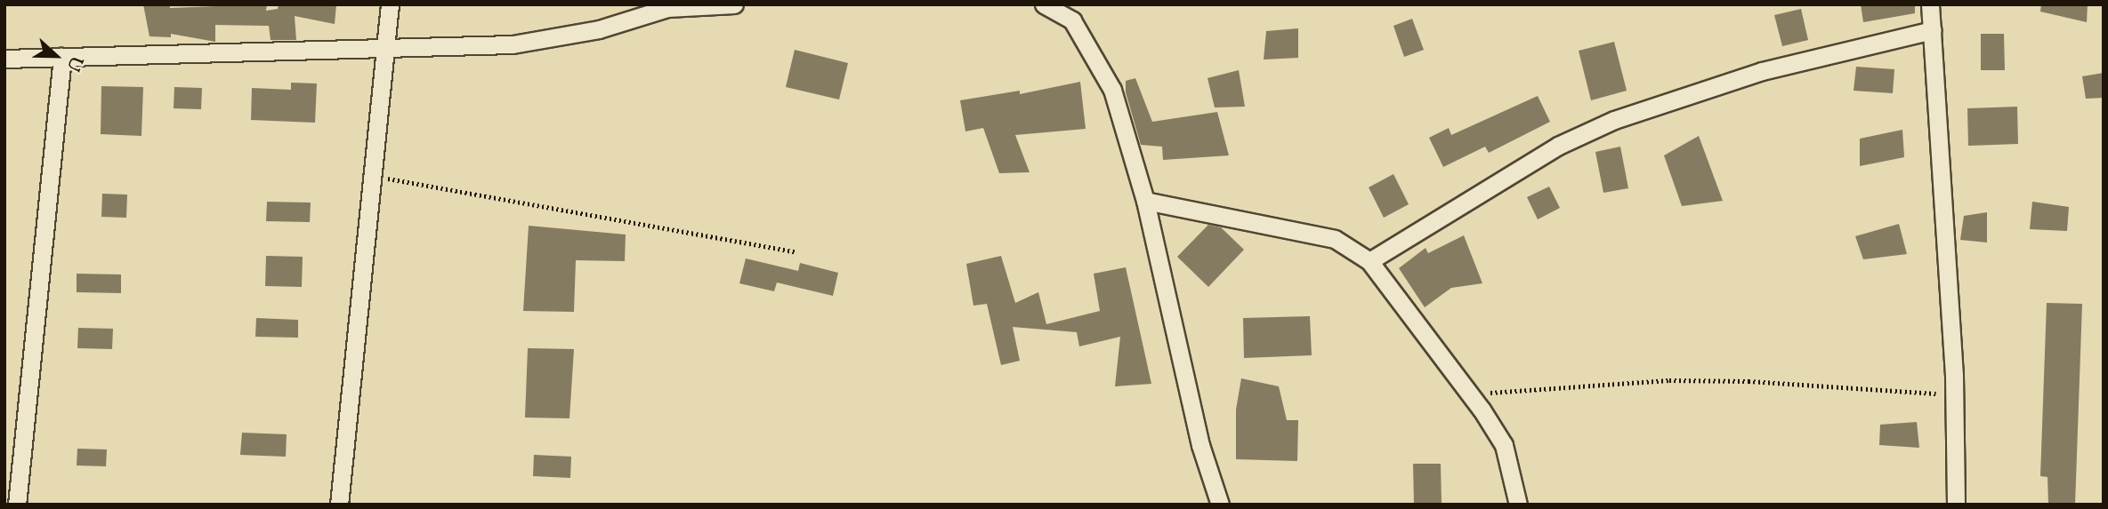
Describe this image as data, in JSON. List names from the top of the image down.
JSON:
{
  "north": "right"
}
